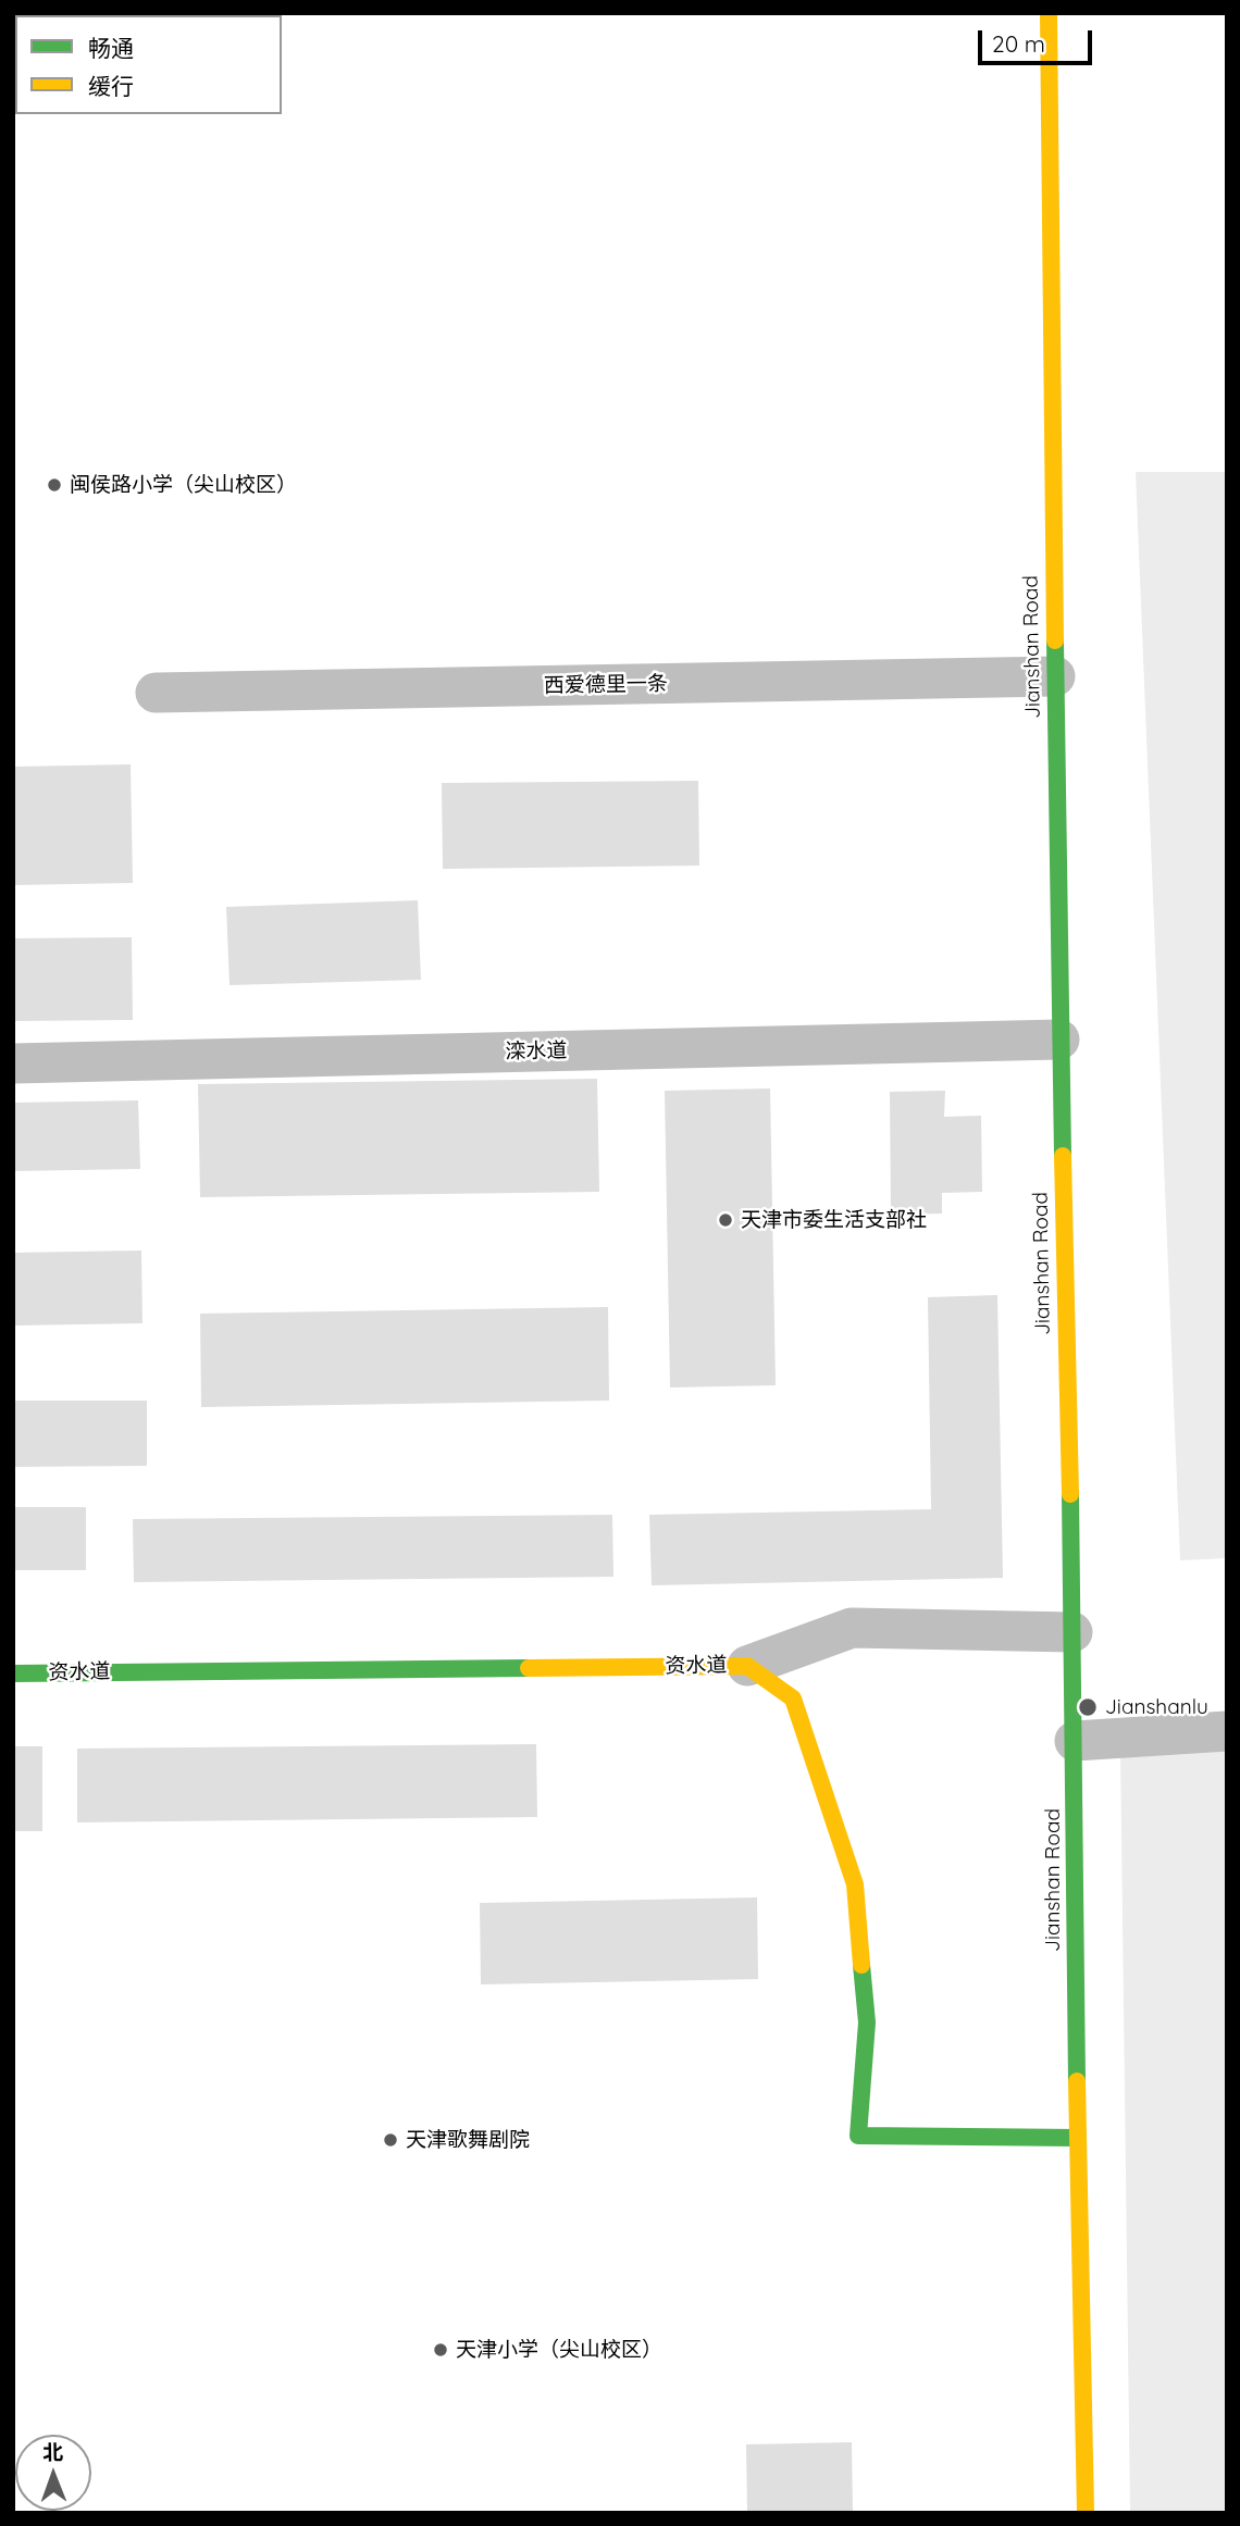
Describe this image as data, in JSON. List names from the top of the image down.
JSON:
{
  "streets": {
    "main road": ["Jianshan Road", "资水道"],
    "street": ["西爱德里一条", "滦水道"]
  },
  "crossings": [
    ["Jianshan Road", "西爱德里一条"],
    ["Jianshan Road", "滦水道"],
    ["Jianshan Road", "资水道"]
  ],
  "places": [
    "闽侯路小学（尖山校区）",
    "天津市委生活支部社",
    "Jianshanlu",
    "天津歌舞剧院",
    "天津小学（尖山校区）"
  ],
  "legend": ["畅通", "缓行"],
  "scale_bar": "20 m",
  "north": "top"
}
